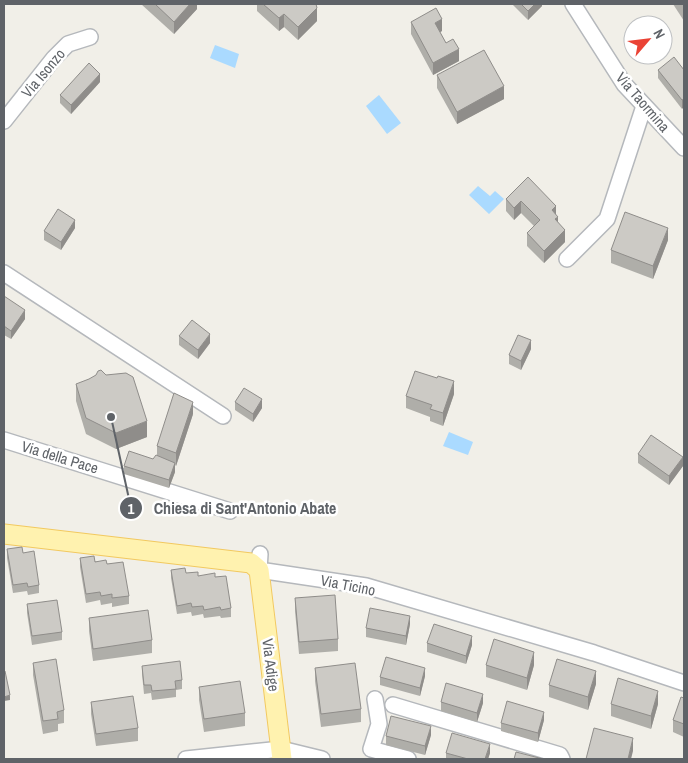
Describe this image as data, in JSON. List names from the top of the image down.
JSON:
{
  "streets": {
    "main road": ["Via Ticino", "Via Adige"],
    "street": ["Via Isonzo", "Via Taormina", "Via della Pace"]
  },
  "crossings": [
    ["Via Ticino", "Via Adige"]
  ],
  "places": ["Chiesa di Sant'Antonio Abate"],
  "north": "top right"
}
